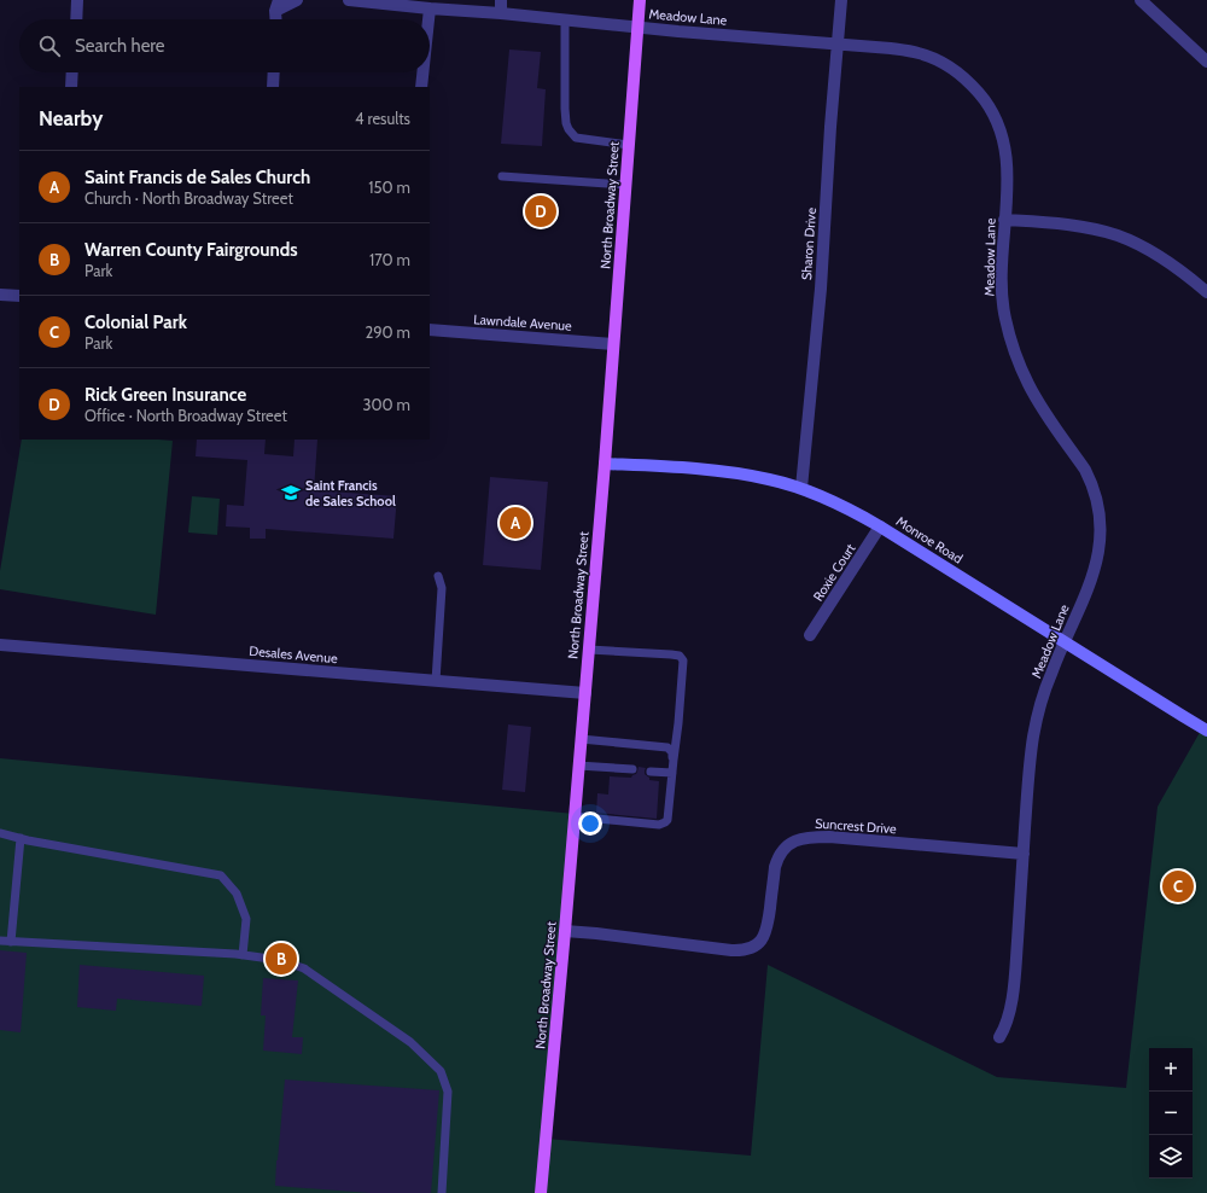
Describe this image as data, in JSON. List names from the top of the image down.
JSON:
{
  "streets": {
    "main road": ["North Broadway Street"],
    "street": [
      "Meadow Lane",
      "Sharon Drive",
      "Lawndale Avenue",
      "Monroe Road",
      "Roxie Court",
      "Desales Avenue",
      "Suncrest Drive"
    ]
  },
  "crossings": [
    ["Meadow Lane", "North Broadway Street"],
    ["Meadow Lane", "Sharon Drive"],
    ["Meadow Lane", "Monroe Road"],
    ["Meadow Lane", "Suncrest Drive"],
    ["North Broadway Street", "Lawndale Avenue"],
    ["North Broadway Street", "Monroe Road"],
    ["North Broadway Street", "Desales Avenue"],
    ["North Broadway Street", "Suncrest Drive"],
    ["Sharon Drive", "Monroe Road"],
    ["Monroe Road", "Roxie Court"]
  ],
  "places": {
    "school or university": ["Saint Francis de Sales School"]
  },
  "page": {
    "search": "Search here",
    "heading": ["Nearby", "4 results"],
    "list": [
      {
        "mark": "A",
        "name": "Saint Francis de Sales Church",
        "note": "Church · North Broadway Street",
        "value": "150 m"
      },
      {
        "mark": "B",
        "name": "Warren County Fairgrounds",
        "note": "Park",
        "value": "170 m"
      },
      {
        "mark": "C",
        "name": "Colonial Park",
        "note": "Park",
        "value": "290 m"
      },
      {
        "mark": "D",
        "name": "Rick Green Insurance",
        "note": "Office · North Broadway Street",
        "value": "300 m"
      }
    ],
    "pins": [
      "D",
      "A",
      "C",
      "B"
    ],
    "map_buttons": ["+", "−"]
  }
}
